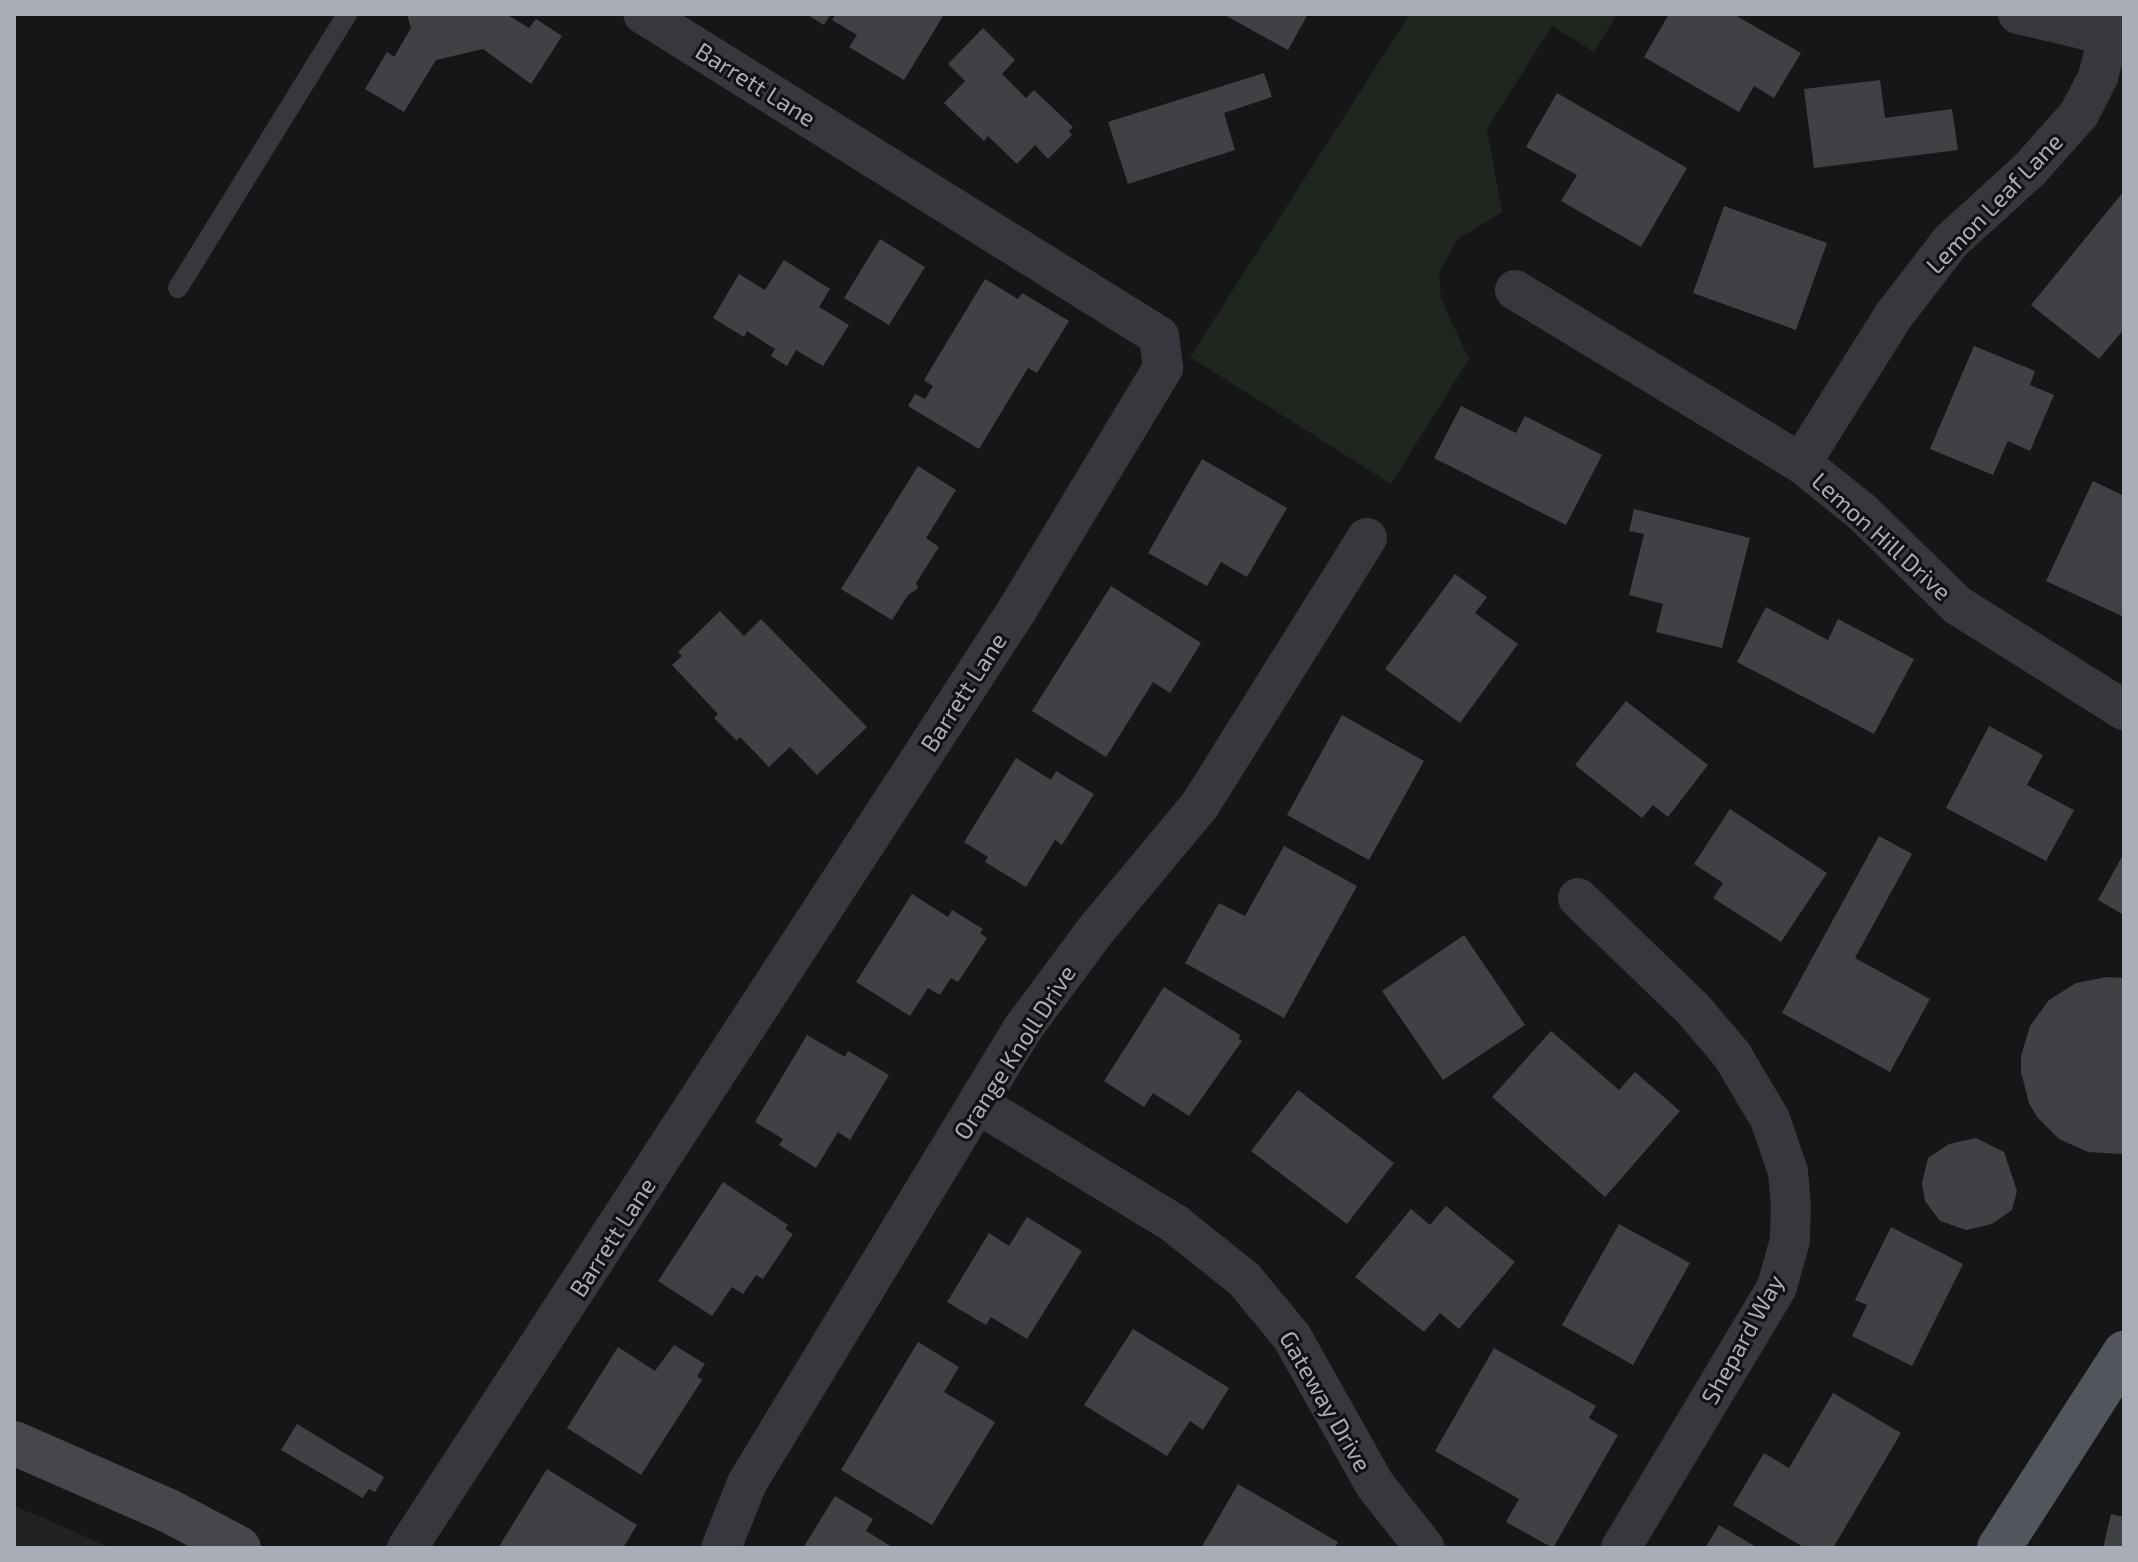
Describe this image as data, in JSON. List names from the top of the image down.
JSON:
{
  "streets": {
    "street": [
      "Barrett Lane",
      "Lemon Leaf Lane",
      "Lemon Hill Drive",
      "Orange Knoll Drive",
      "Shepard Way",
      "Gateway Drive"
    ]
  },
  "crossings": [
    ["Lemon Leaf Lane", "Lemon Hill Drive"],
    ["Orange Knoll Drive", "Gateway Drive"]
  ]
}
